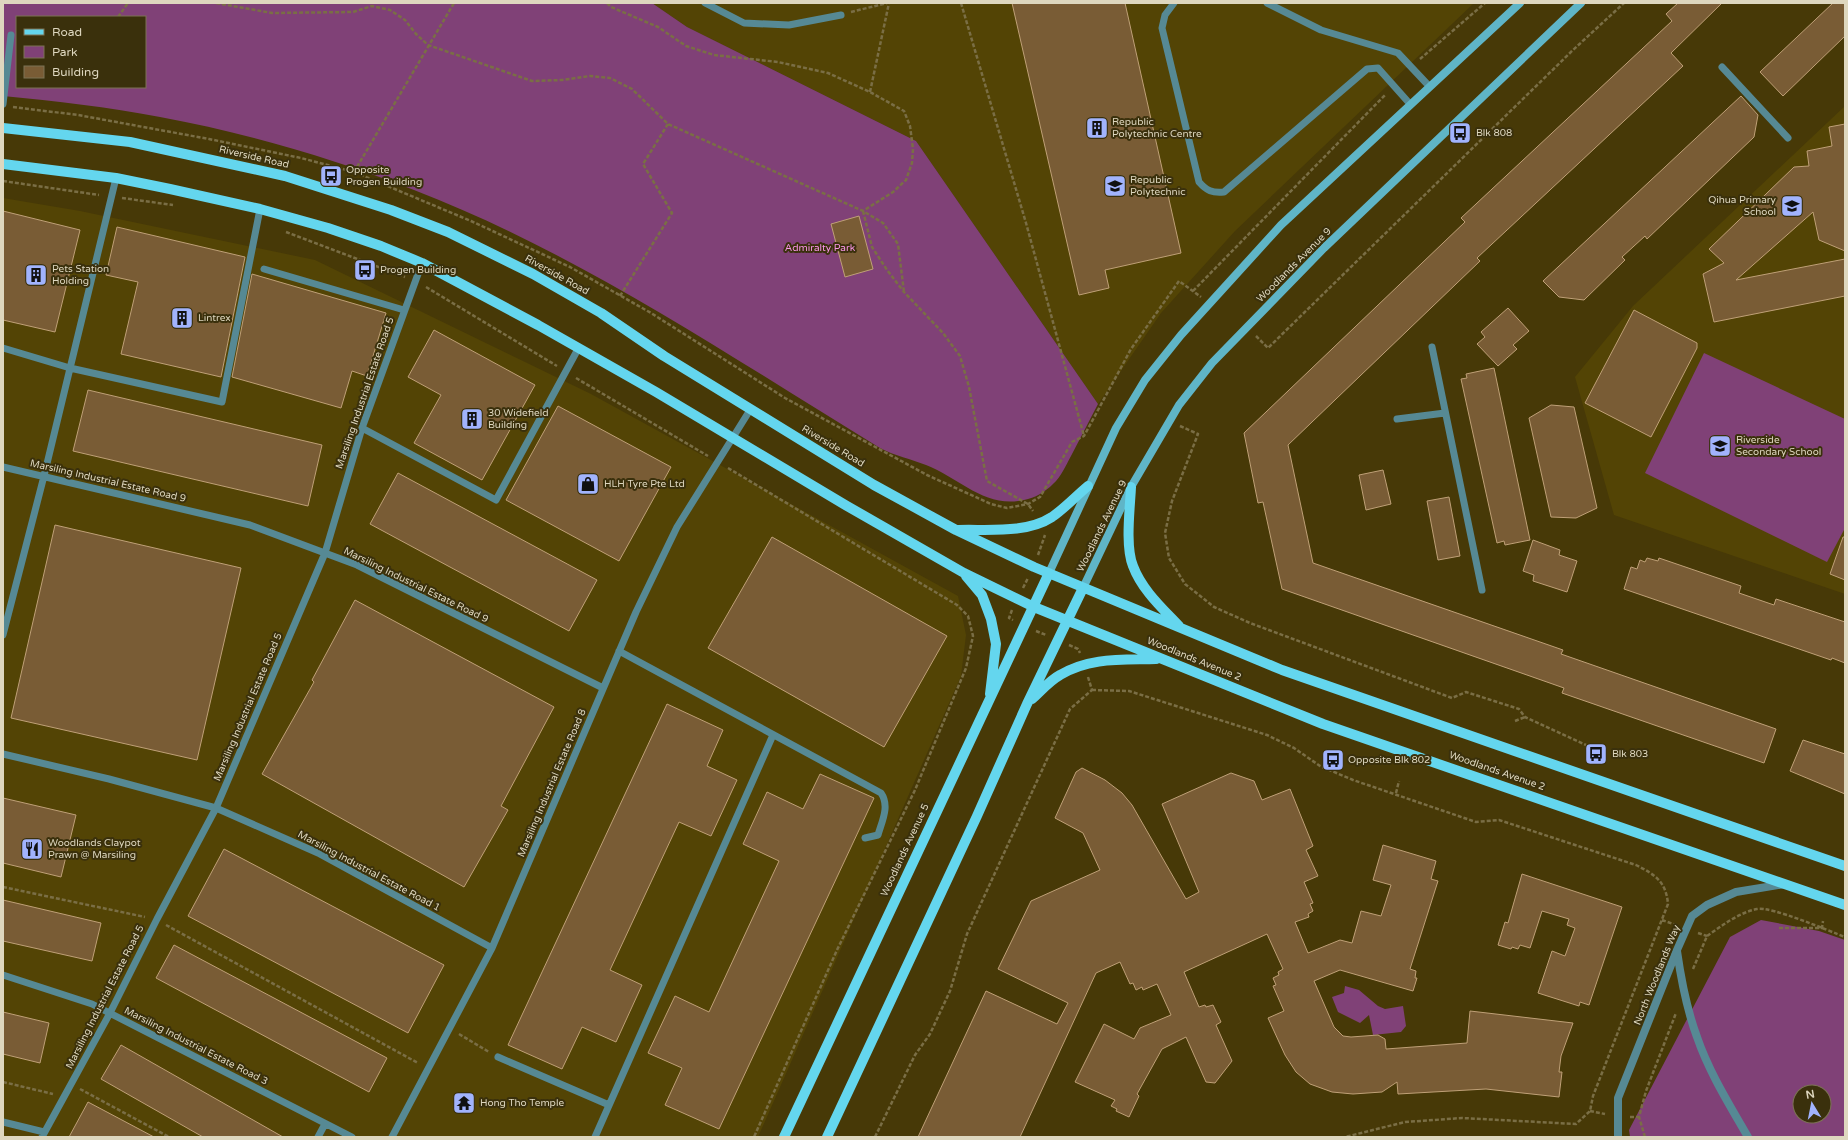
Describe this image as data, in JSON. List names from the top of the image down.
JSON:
{
  "streets": {
    "main road": [
      "Riverside Road",
      "Woodlands Avenue 9",
      "Woodlands Avenue 2",
      "Woodlands Avenue 5"
    ],
    "street": ["North Woodlands Way"],
    "lane": [
      "Marsiling Industrial Estate Road 5",
      "Marsiling Industrial Estate Road 9",
      "Marsiling Industrial Estate Road 8",
      "Marsiling Industrial Estate Road 1",
      "Marsiling Industrial Estate Road 3"
    ]
  },
  "crossings": [
    ["Riverside Road", "Marsiling Industrial Estate Road 8"],
    ["Riverside Road", "Woodlands Avenue 5"],
    ["Marsiling Industrial Estate Road 5", "Marsiling Industrial Estate Road 9"],
    ["Marsiling Industrial Estate Road 5", "Marsiling Industrial Estate Road 1"],
    ["Marsiling Industrial Estate Road 5", "Marsiling Industrial Estate Road 3"],
    ["Marsiling Industrial Estate Road 9", "Marsiling Industrial Estate Road 8"],
    ["Woodlands Avenue 2", "Woodlands Avenue 5"],
    ["Woodlands Avenue 2", "North Woodlands Way"],
    ["Marsiling Industrial Estate Road 8", "Marsiling Industrial Estate Road 1"]
  ],
  "parks": ["Admiralty Park"],
  "places": {
    "building": [
      "Republic Polytechnic Centre",
      "Pets Station Holding",
      "Lintrex",
      "30 Widefield Building"
    ],
    "bus stop": [
      "Blk 808",
      "Opposite Progen Building",
      "Progen Building",
      "Blk 803",
      "Opposite Blk 802"
    ],
    "school or university": ["Republic Polytechnic", "Qihua Primary School", "Riverside Secondary School"],
    "shop": ["HLH Tyre Pte Ltd"],
    "restaurant": ["Woodlands Claypot Prawn @ Marsiling"],
    "temple": ["Hong Tho Temple"]
  },
  "legend": ["Road", "Park", "Building"],
  "north": "top"
}
